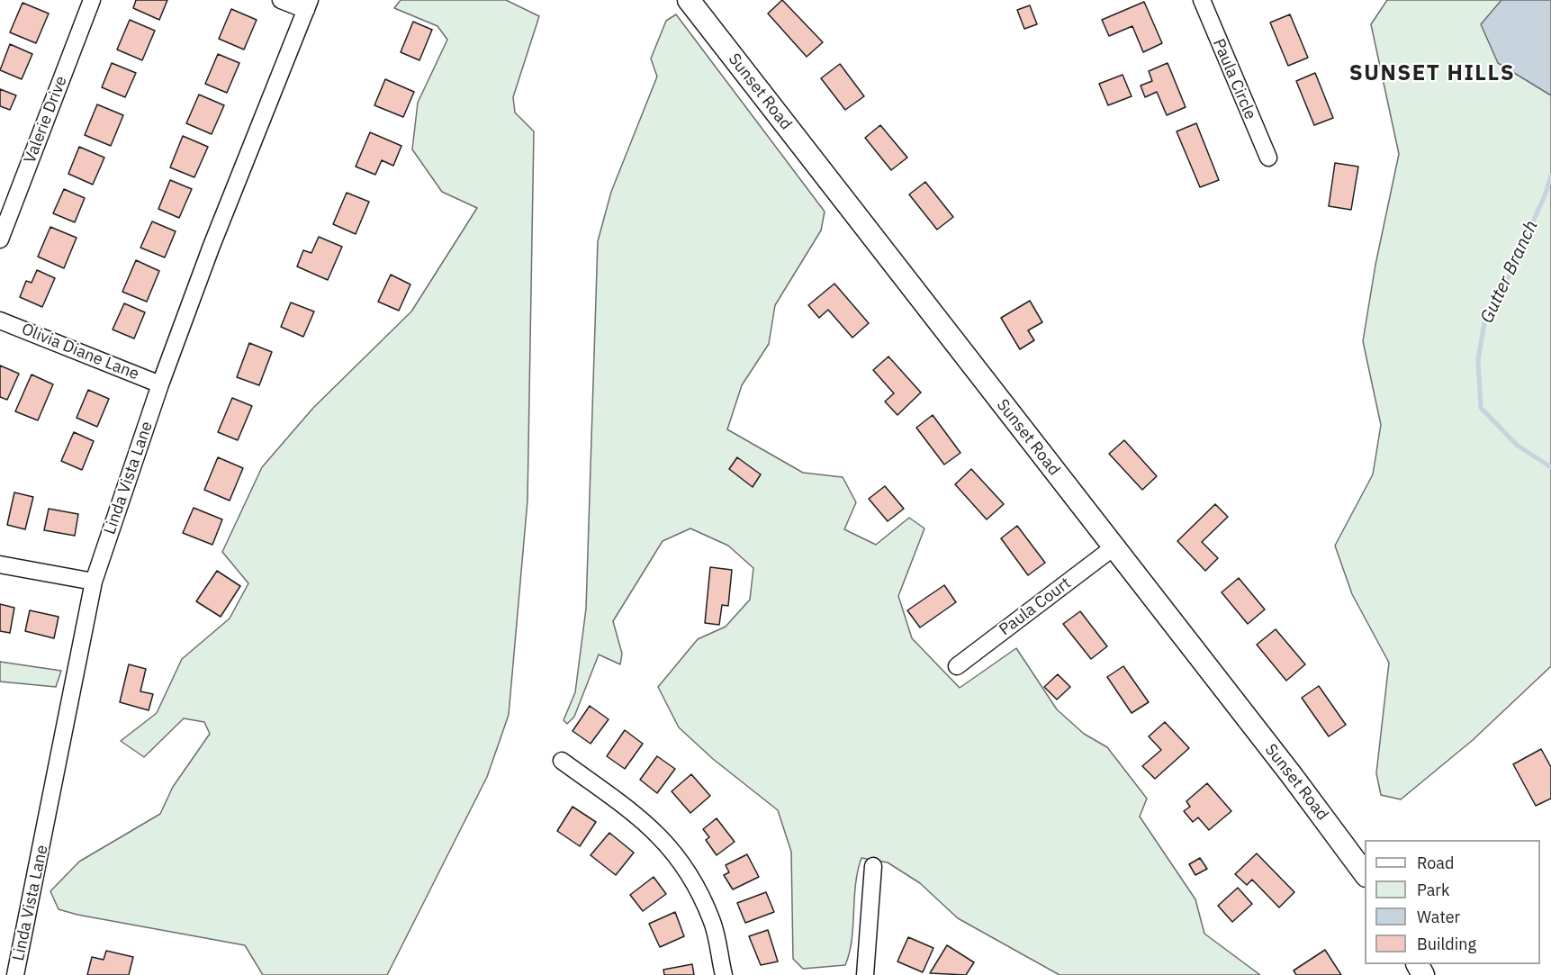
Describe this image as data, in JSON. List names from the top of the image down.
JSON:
{
  "streets": {
    "main road": ["Sunset Road"],
    "street": [
      "Paula Circle",
      "Valerie Drive",
      "Olivia Diane Lane",
      "Linda Vista Lane",
      "Paula Court"
    ]
  },
  "crossings": [
    ["Sunset Road", "Paula Court"],
    ["Olivia Diane Lane", "Linda Vista Lane"]
  ],
  "districts": ["SUNSET HILLS"],
  "water": ["Gutter Branch"],
  "legend": [
    "Road",
    "Park",
    "Water",
    "Building"
  ]
}
